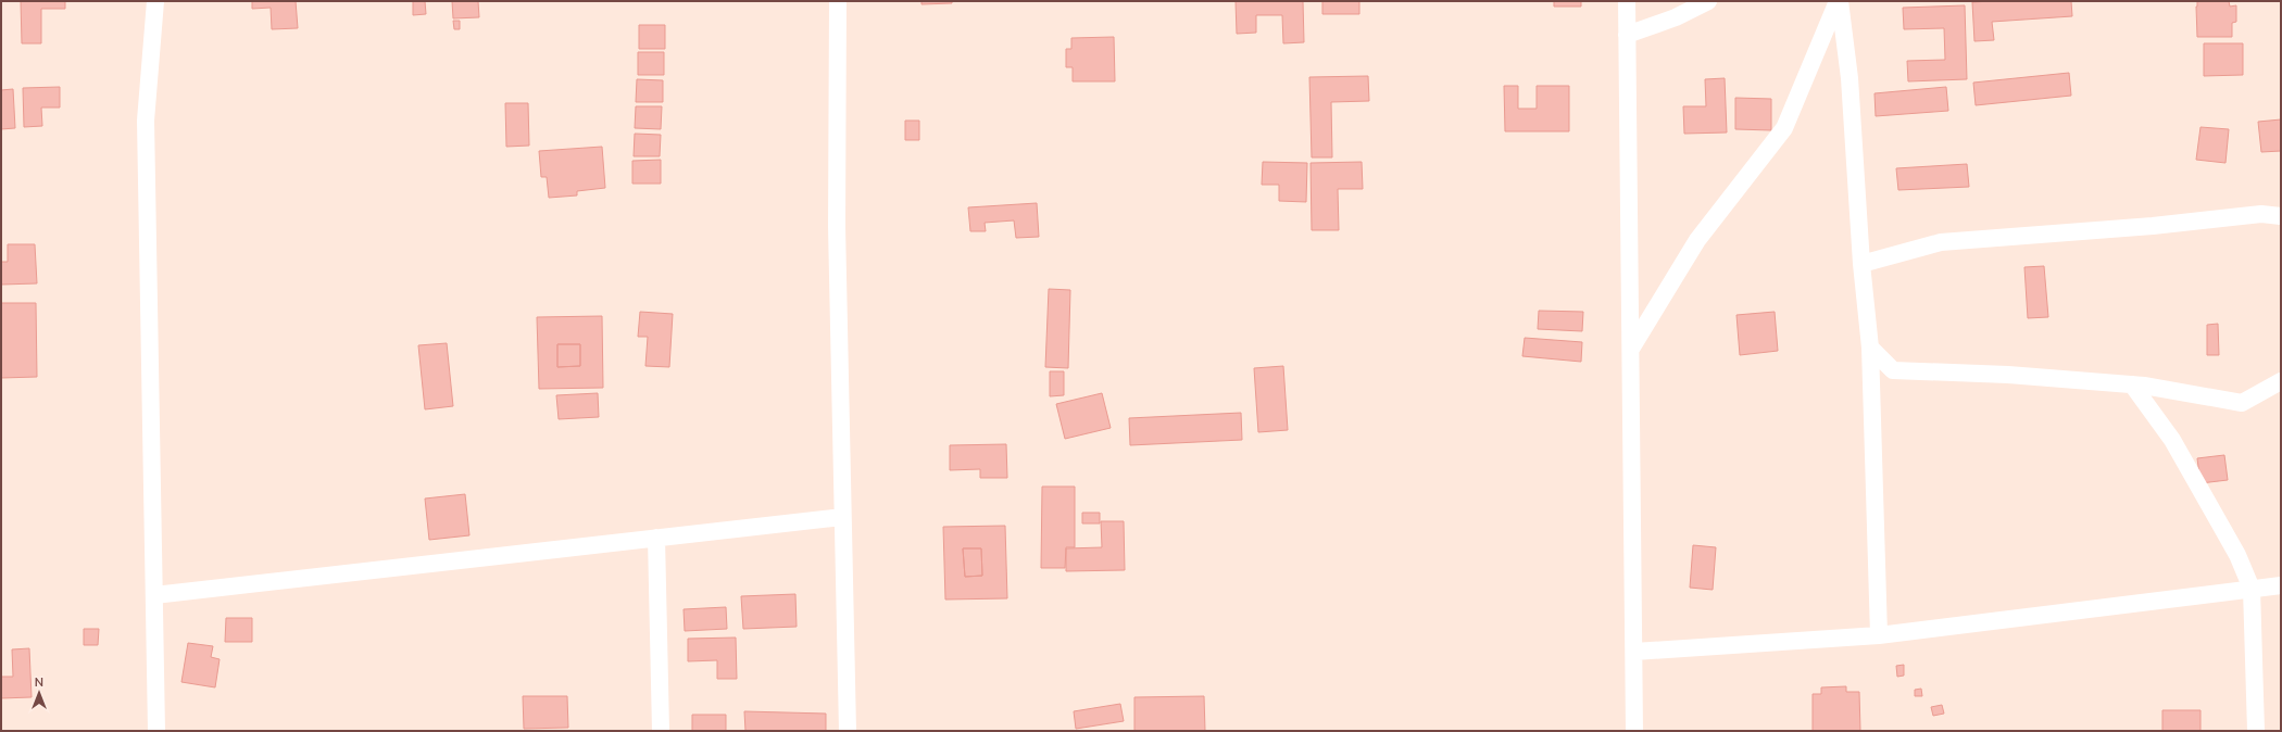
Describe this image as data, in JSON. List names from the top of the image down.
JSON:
{
  "north": "top"
}
